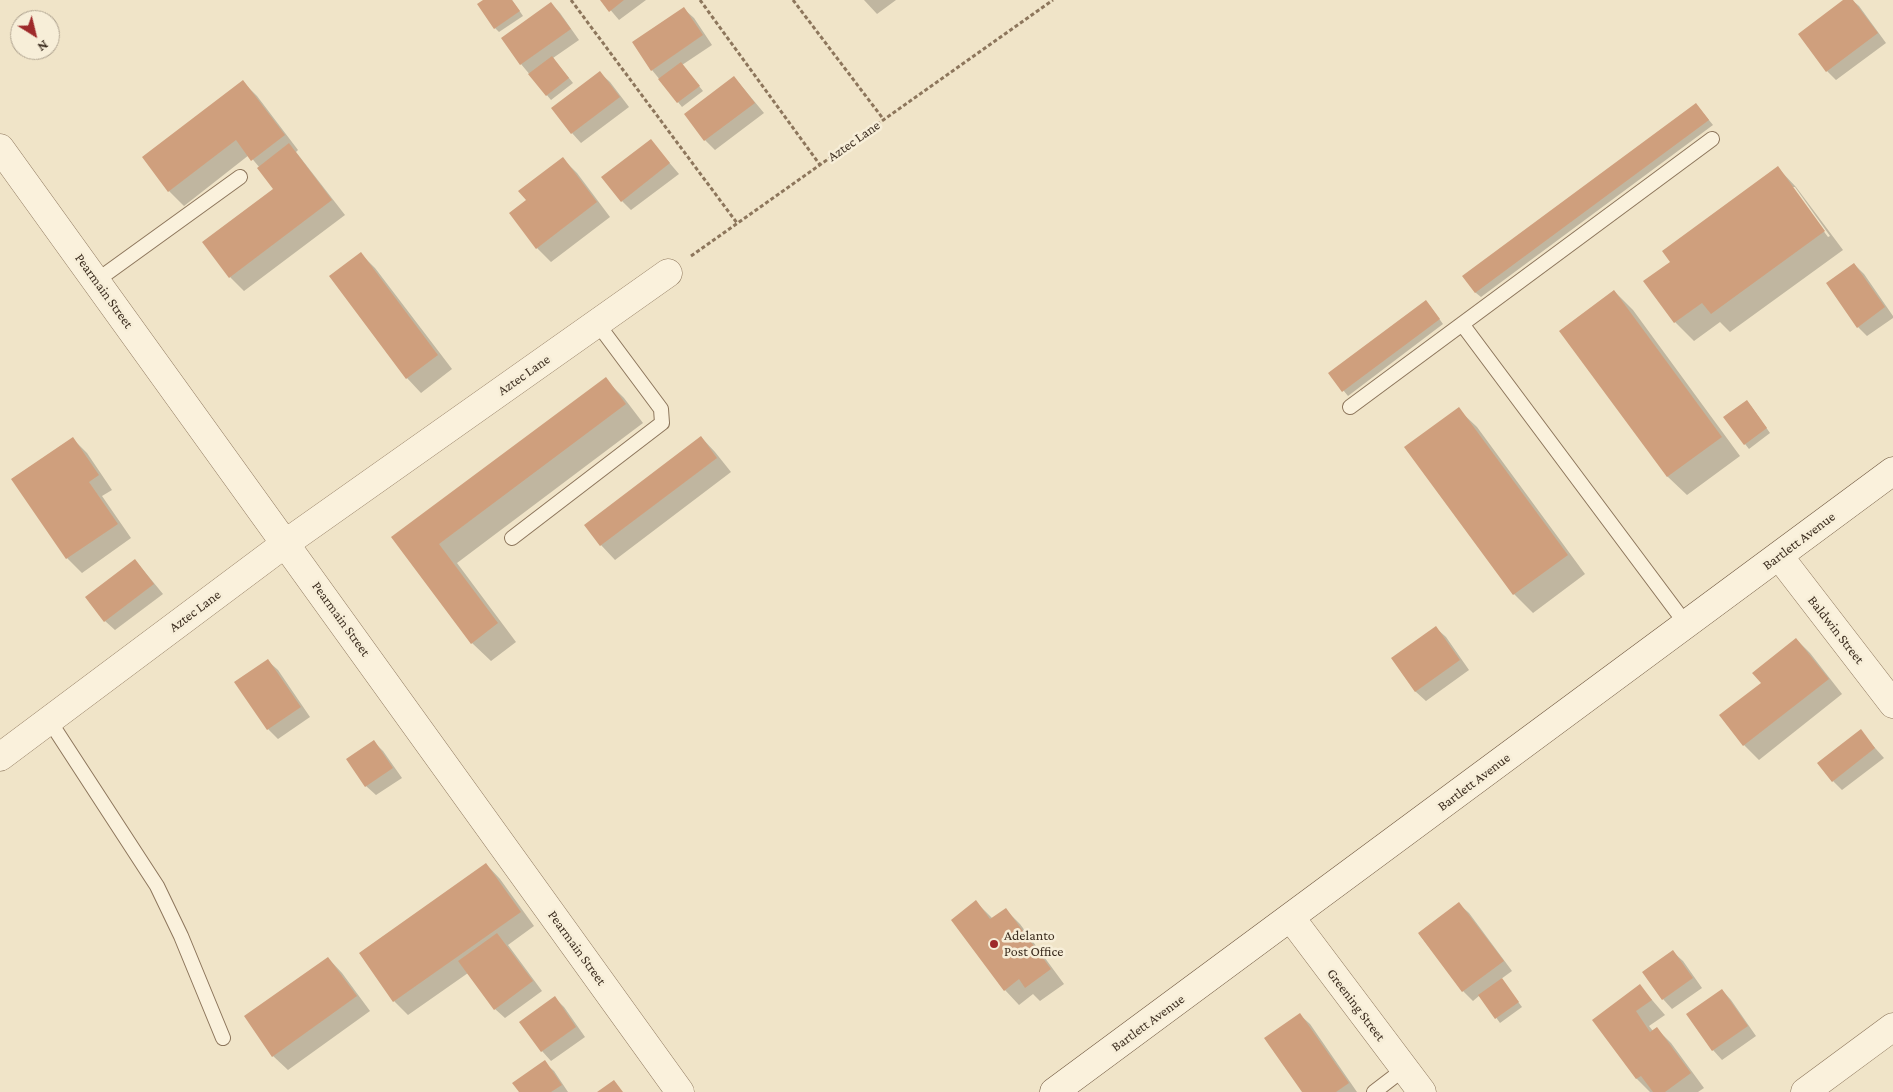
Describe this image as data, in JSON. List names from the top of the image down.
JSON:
{
  "streets": {
    "street": [
      "Aztec Lane",
      "Pearmain Street",
      "Bartlett Avenue",
      "Baldwin Street",
      "Greening Street"
    ]
  },
  "crossings": [
    ["Aztec Lane", "Pearmain Street"],
    ["Bartlett Avenue", "Baldwin Street"],
    ["Bartlett Avenue", "Greening Street"]
  ],
  "places": ["Adelanto Post Office"],
  "north": "bottom right"
}
